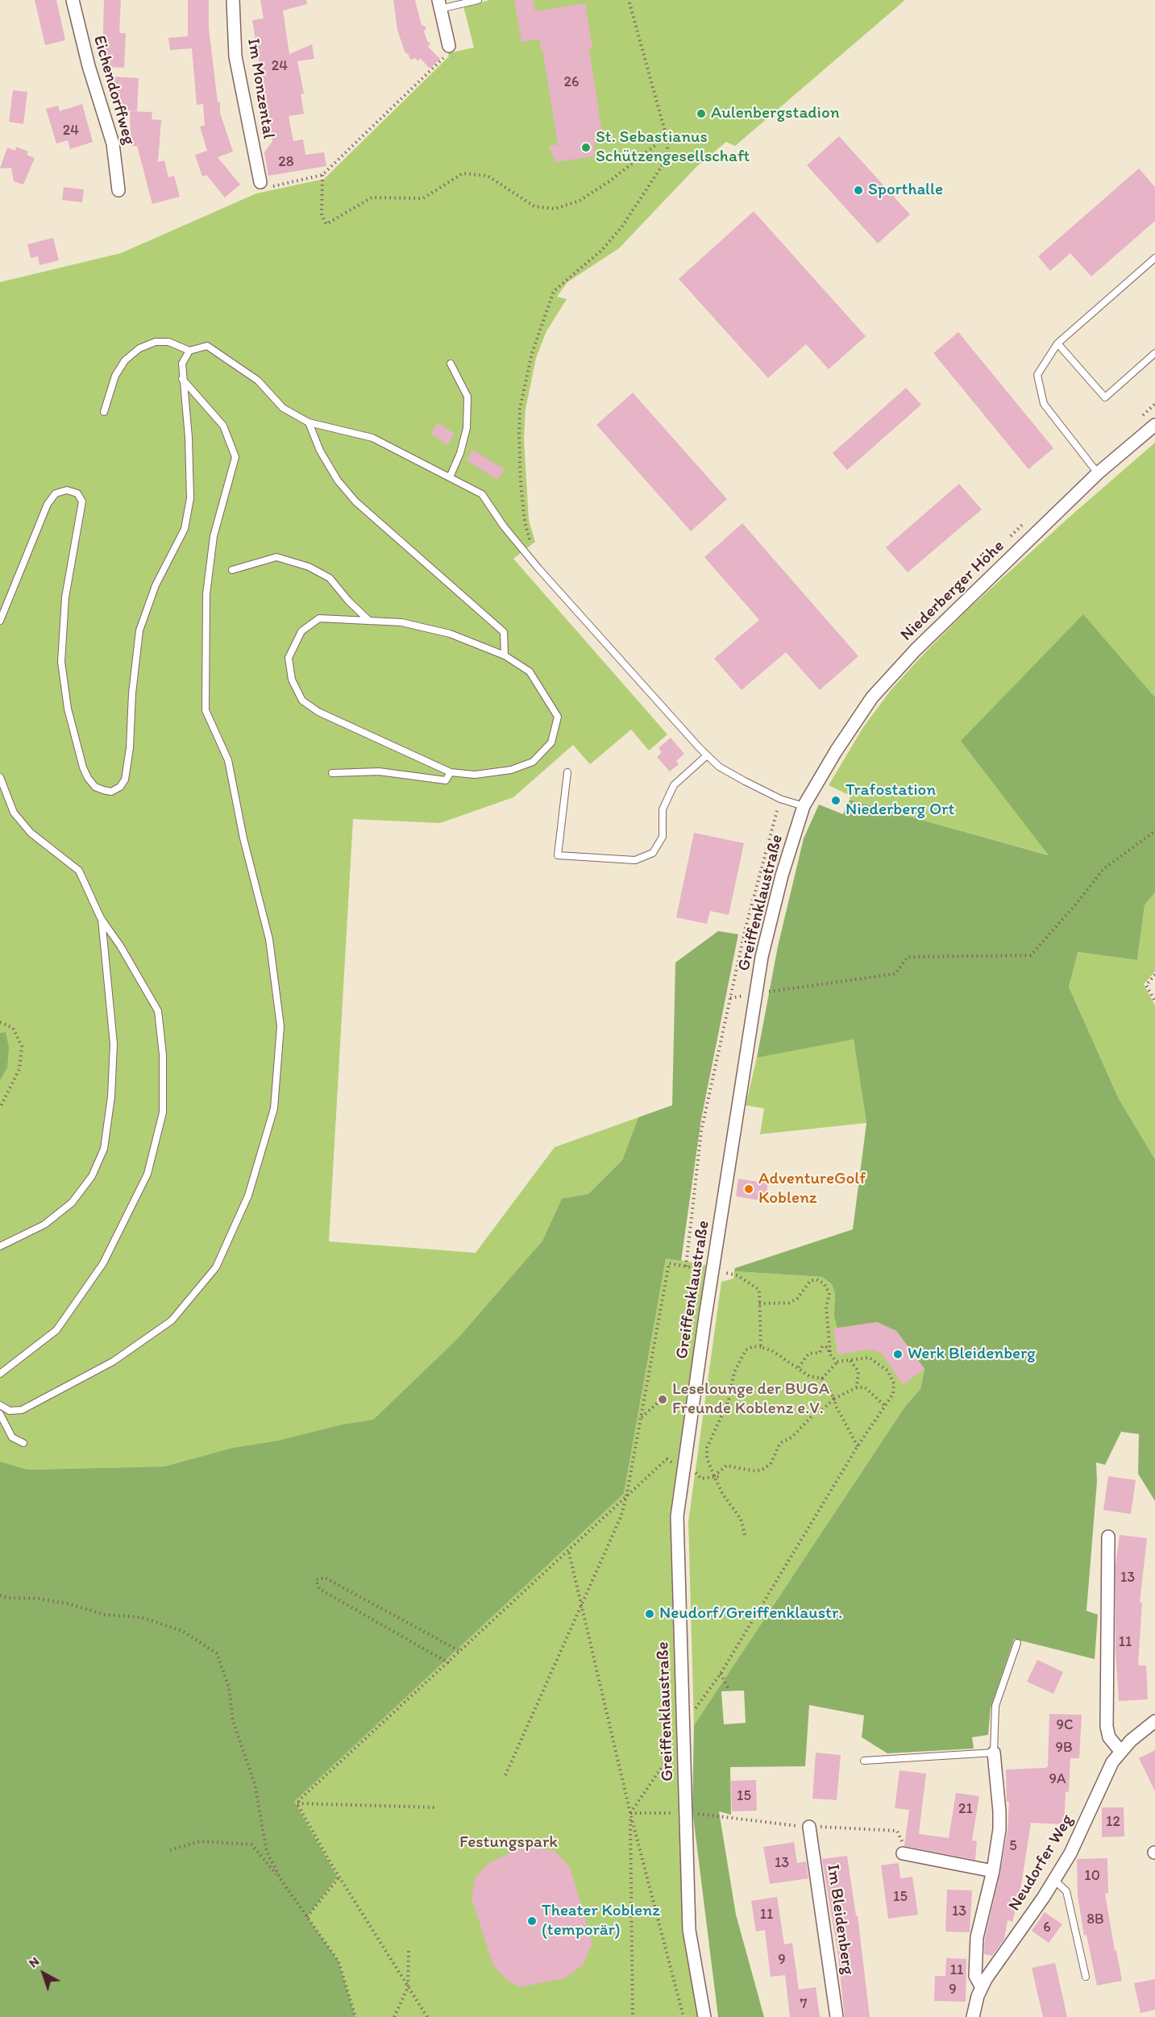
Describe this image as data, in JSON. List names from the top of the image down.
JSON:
{
  "streets": {
    "street": [
      "Im Monzental",
      "Eichendorffweg",
      "Niederberger Höhe",
      "Greiffenklaustraße",
      "Neudorfer Weg",
      "Im Bleidenberg"
    ]
  },
  "crossings": [
    ["Niederberger Höhe", "Greiffenklaustraße"]
  ],
  "parks": ["Festungspark"],
  "places": [
    "Aulenbergstadion",
    "St. Sebastianus Schützengesellschaft",
    "Sporthalle",
    "Trafostation Niederberg Ort",
    "AdventureGolf Koblenz",
    "Werk Bleidenberg",
    "Leselounge der BUGA Freunde Koblenz e.V.",
    "Neudorf/Greiffenklaustr.",
    "Theater Koblenz (temporär)"
  ],
  "house_numbers": [
    "24",
    "26",
    "24",
    "28",
    "13",
    "11",
    "9C",
    "9B",
    "9A",
    "15",
    "21",
    "12",
    "5",
    "13",
    "10",
    "15",
    "13",
    "11",
    "8B",
    "6",
    "9",
    "11",
    "9",
    "7"
  ],
  "north": "top left"
}
